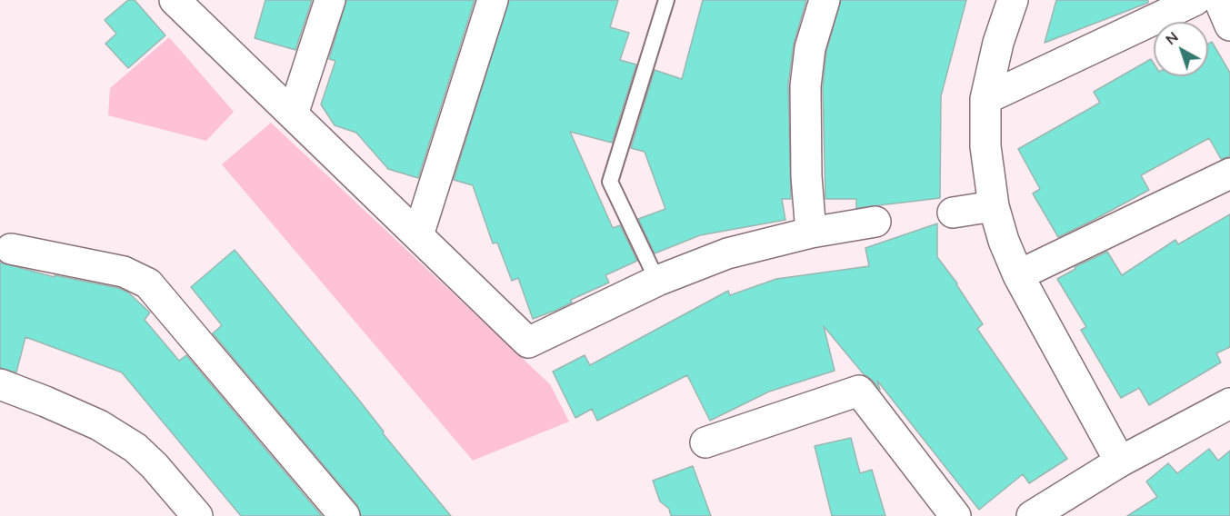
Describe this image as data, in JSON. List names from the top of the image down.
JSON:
{
  "north": "top left"
}
